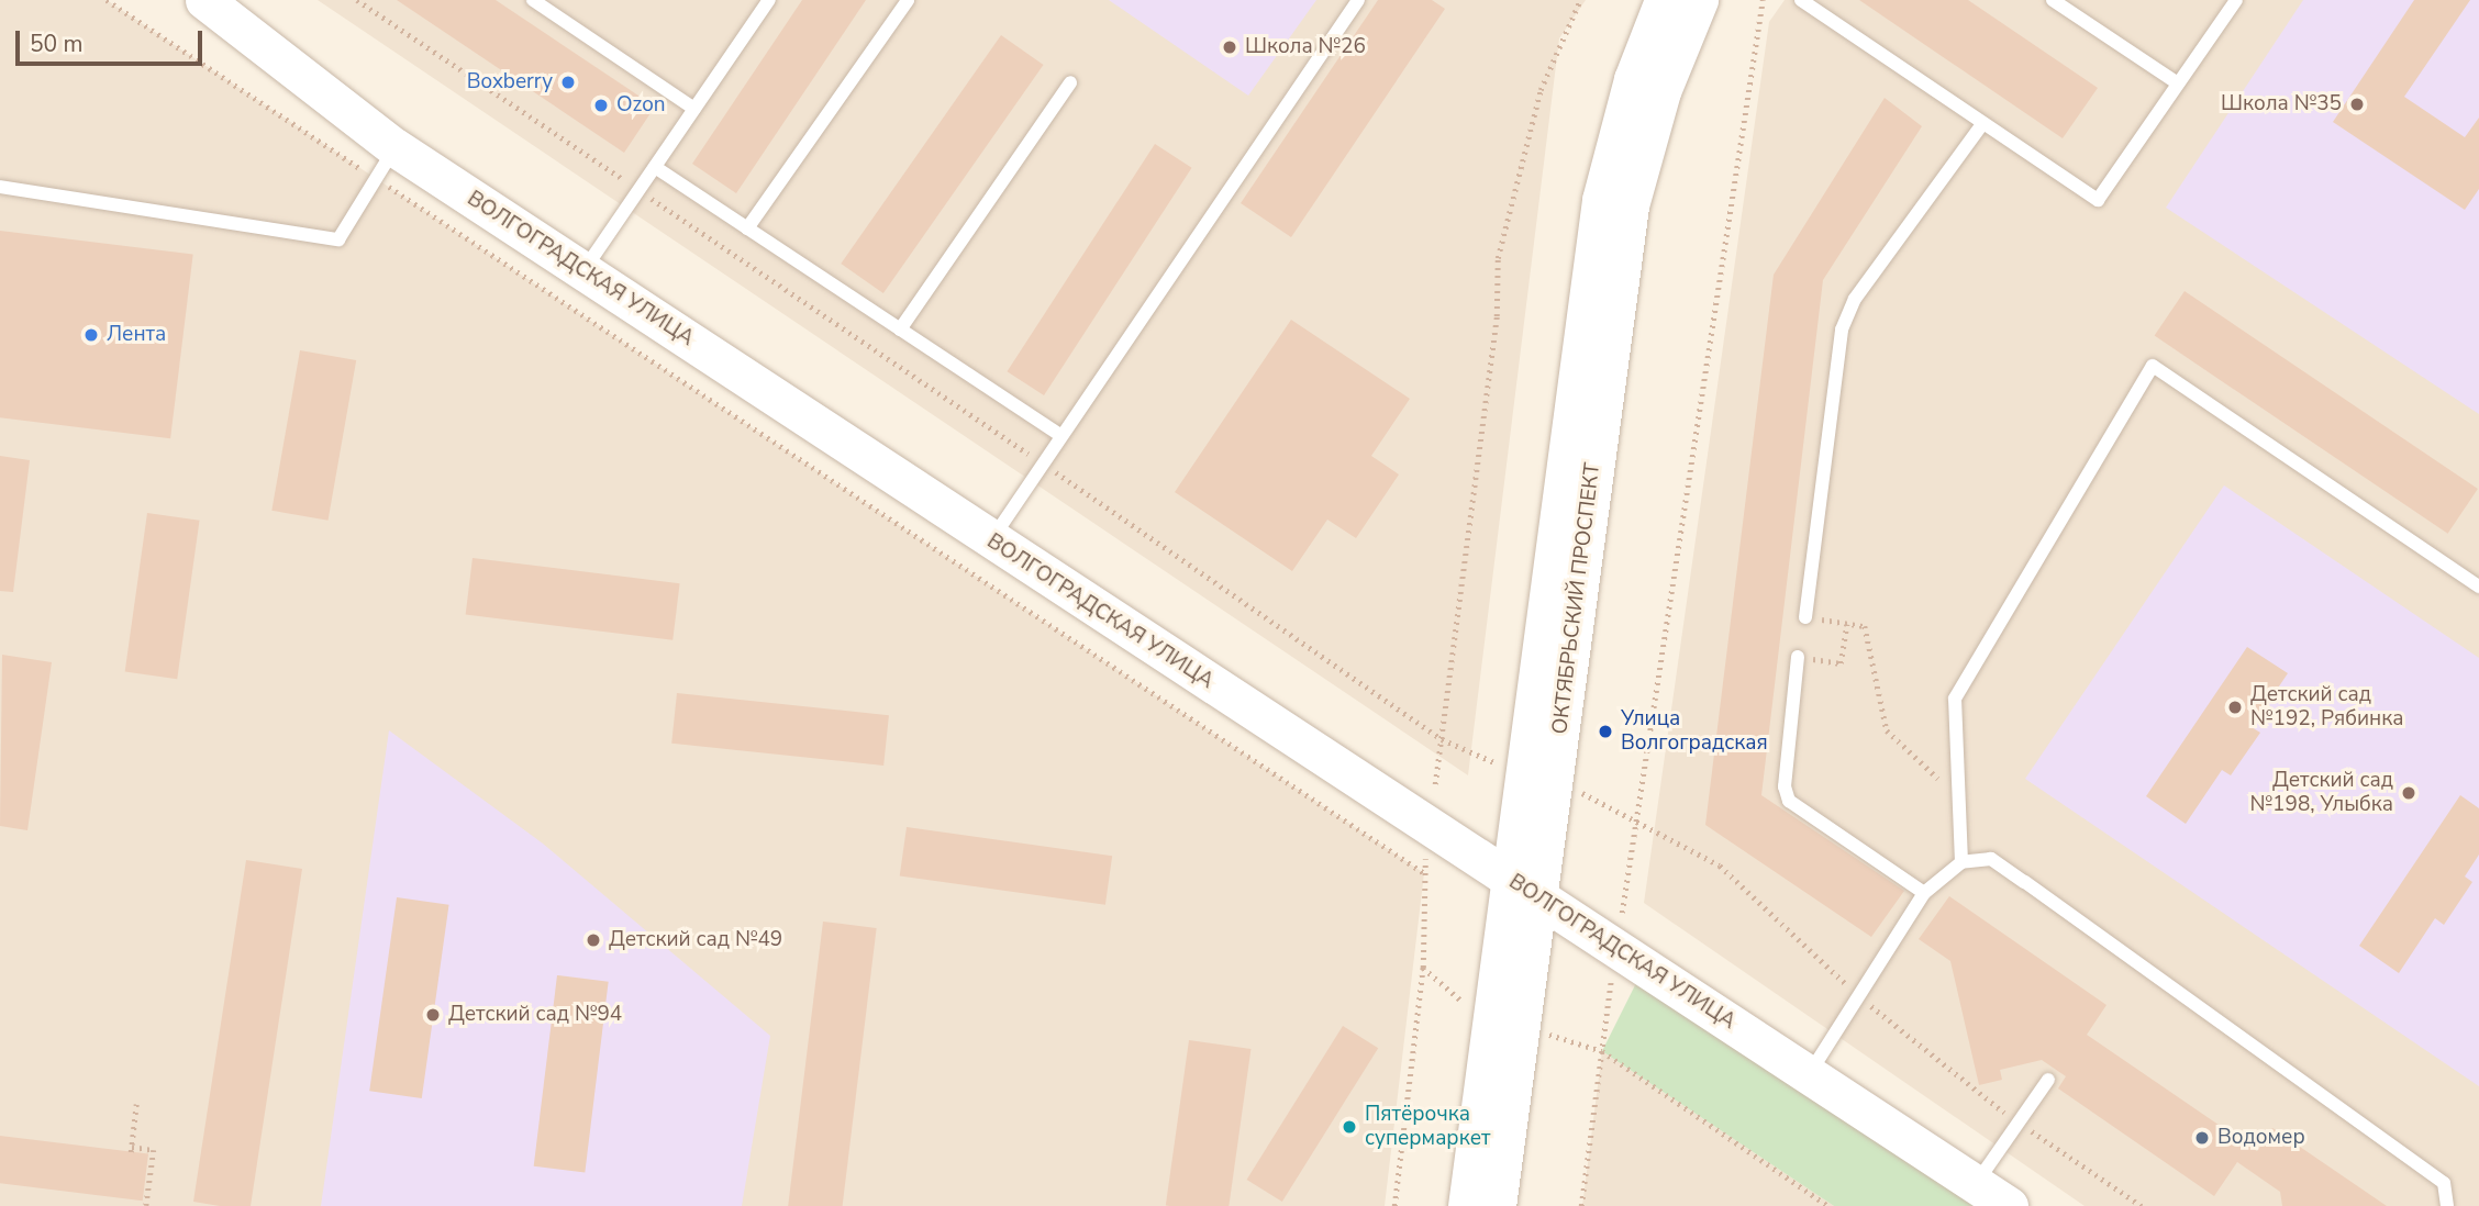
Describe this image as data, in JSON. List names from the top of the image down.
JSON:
{
  "streets": {
    "main road": ["ВОЛГОГРАДСКАЯ УЛИЦА", "ОКТЯБРЬСКИЙ ПРОСПЕКТ"]
  },
  "crossings": [
    ["ВОЛГОГРАДСКАЯ УЛИЦА", "ОКТЯБРЬСКИЙ ПРОСПЕКТ"]
  ],
  "places": [
    "Школа №26",
    "Boxberry",
    "Школа №35",
    "Ozon",
    "Лента",
    "Детский сад №192, Рябинка",
    "Улица Волгоградская",
    "Детский сад №198, Улыбка",
    "Детский сад №49",
    "Детский сад №94",
    "Пятёрочка супермаркет",
    "Водомер"
  ],
  "scale_bar": "50 m"
}
